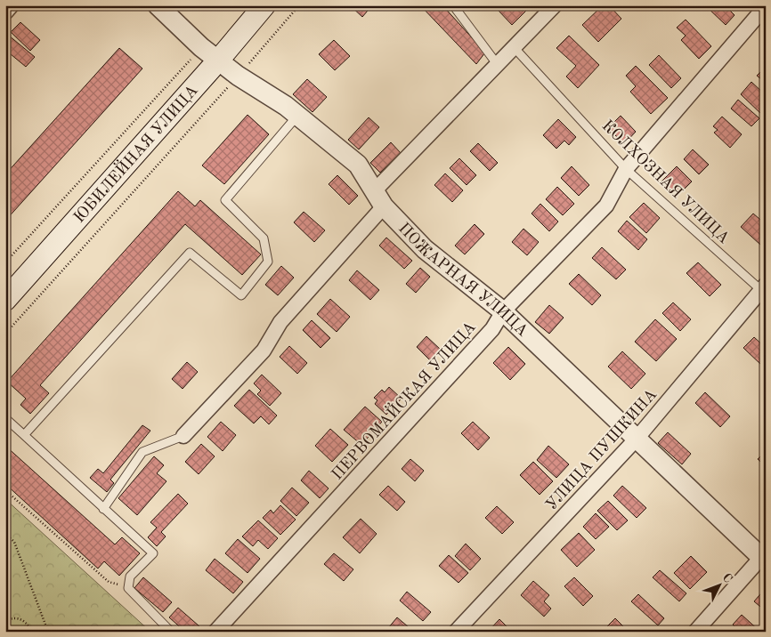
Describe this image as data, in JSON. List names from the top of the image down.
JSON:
{
  "streets": {
    "main road": ["ЮБИЛЕЙНАЯ УЛИЦА"],
    "street": ["ПОЖАРНАЯ УЛИЦА", "ПЕРВОМАЙСКАЯ УЛИЦА", "УЛИЦА ПУШКИНА"],
    "lane": ["КОЛХОЗНАЯ УЛИЦА"]
  },
  "crossings": [
    ["ЮБИЛЕЙНАЯ УЛИЦА", "ПОЖАРНАЯ УЛИЦА"],
    ["КОЛХОЗНАЯ УЛИЦА", "ПЕРВОМАЙСКАЯ УЛИЦА"],
    ["КОЛХОЗНАЯ УЛИЦА", "УЛИЦА ПУШКИНА"],
    ["ПОЖАРНАЯ УЛИЦА", "ПЕРВОМАЙСКАЯ УЛИЦА"],
    ["ПОЖАРНАЯ УЛИЦА", "УЛИЦА ПУШКИНА"]
  ],
  "north": "top right"
}
